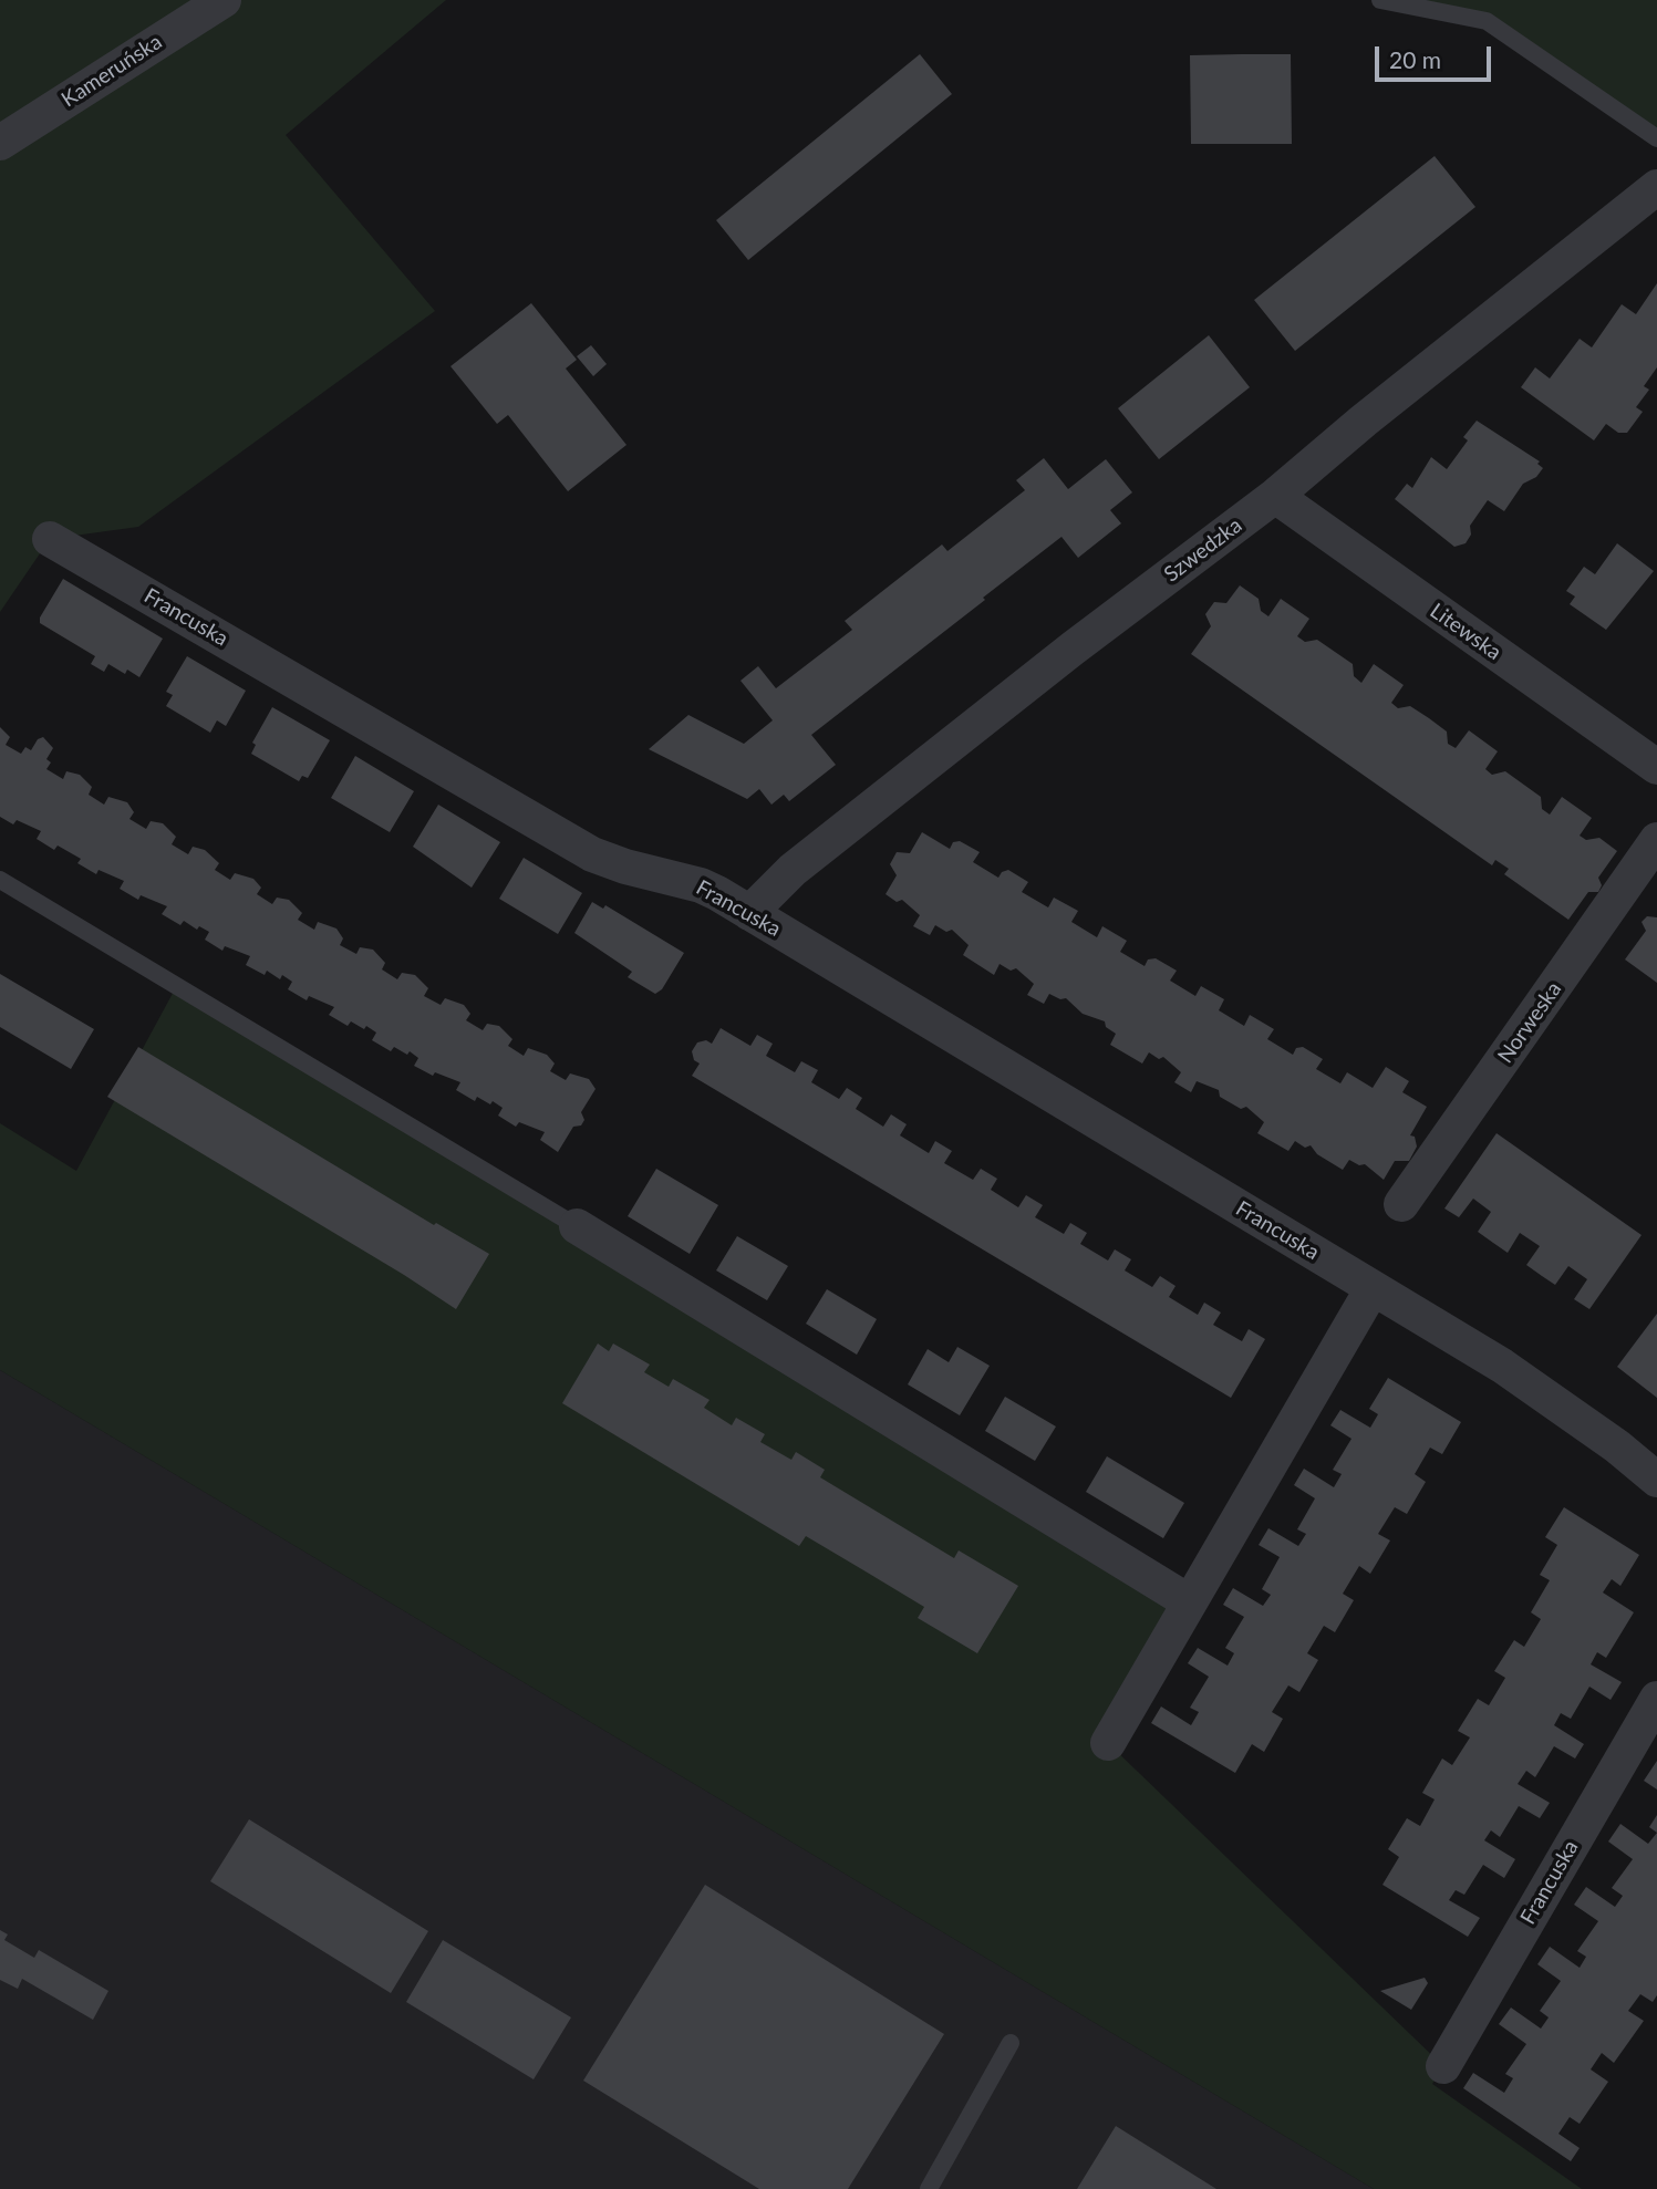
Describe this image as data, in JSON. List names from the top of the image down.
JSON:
{
  "streets": {
    "street": [
      "Kameruńska",
      "Szwedzka",
      "Francuska",
      "Litewska",
      "Norweska"
    ]
  },
  "crossings": [
    ["Szwedzka", "Francuska"],
    ["Szwedzka", "Litewska"]
  ],
  "scale_bar": "20 m"
}
